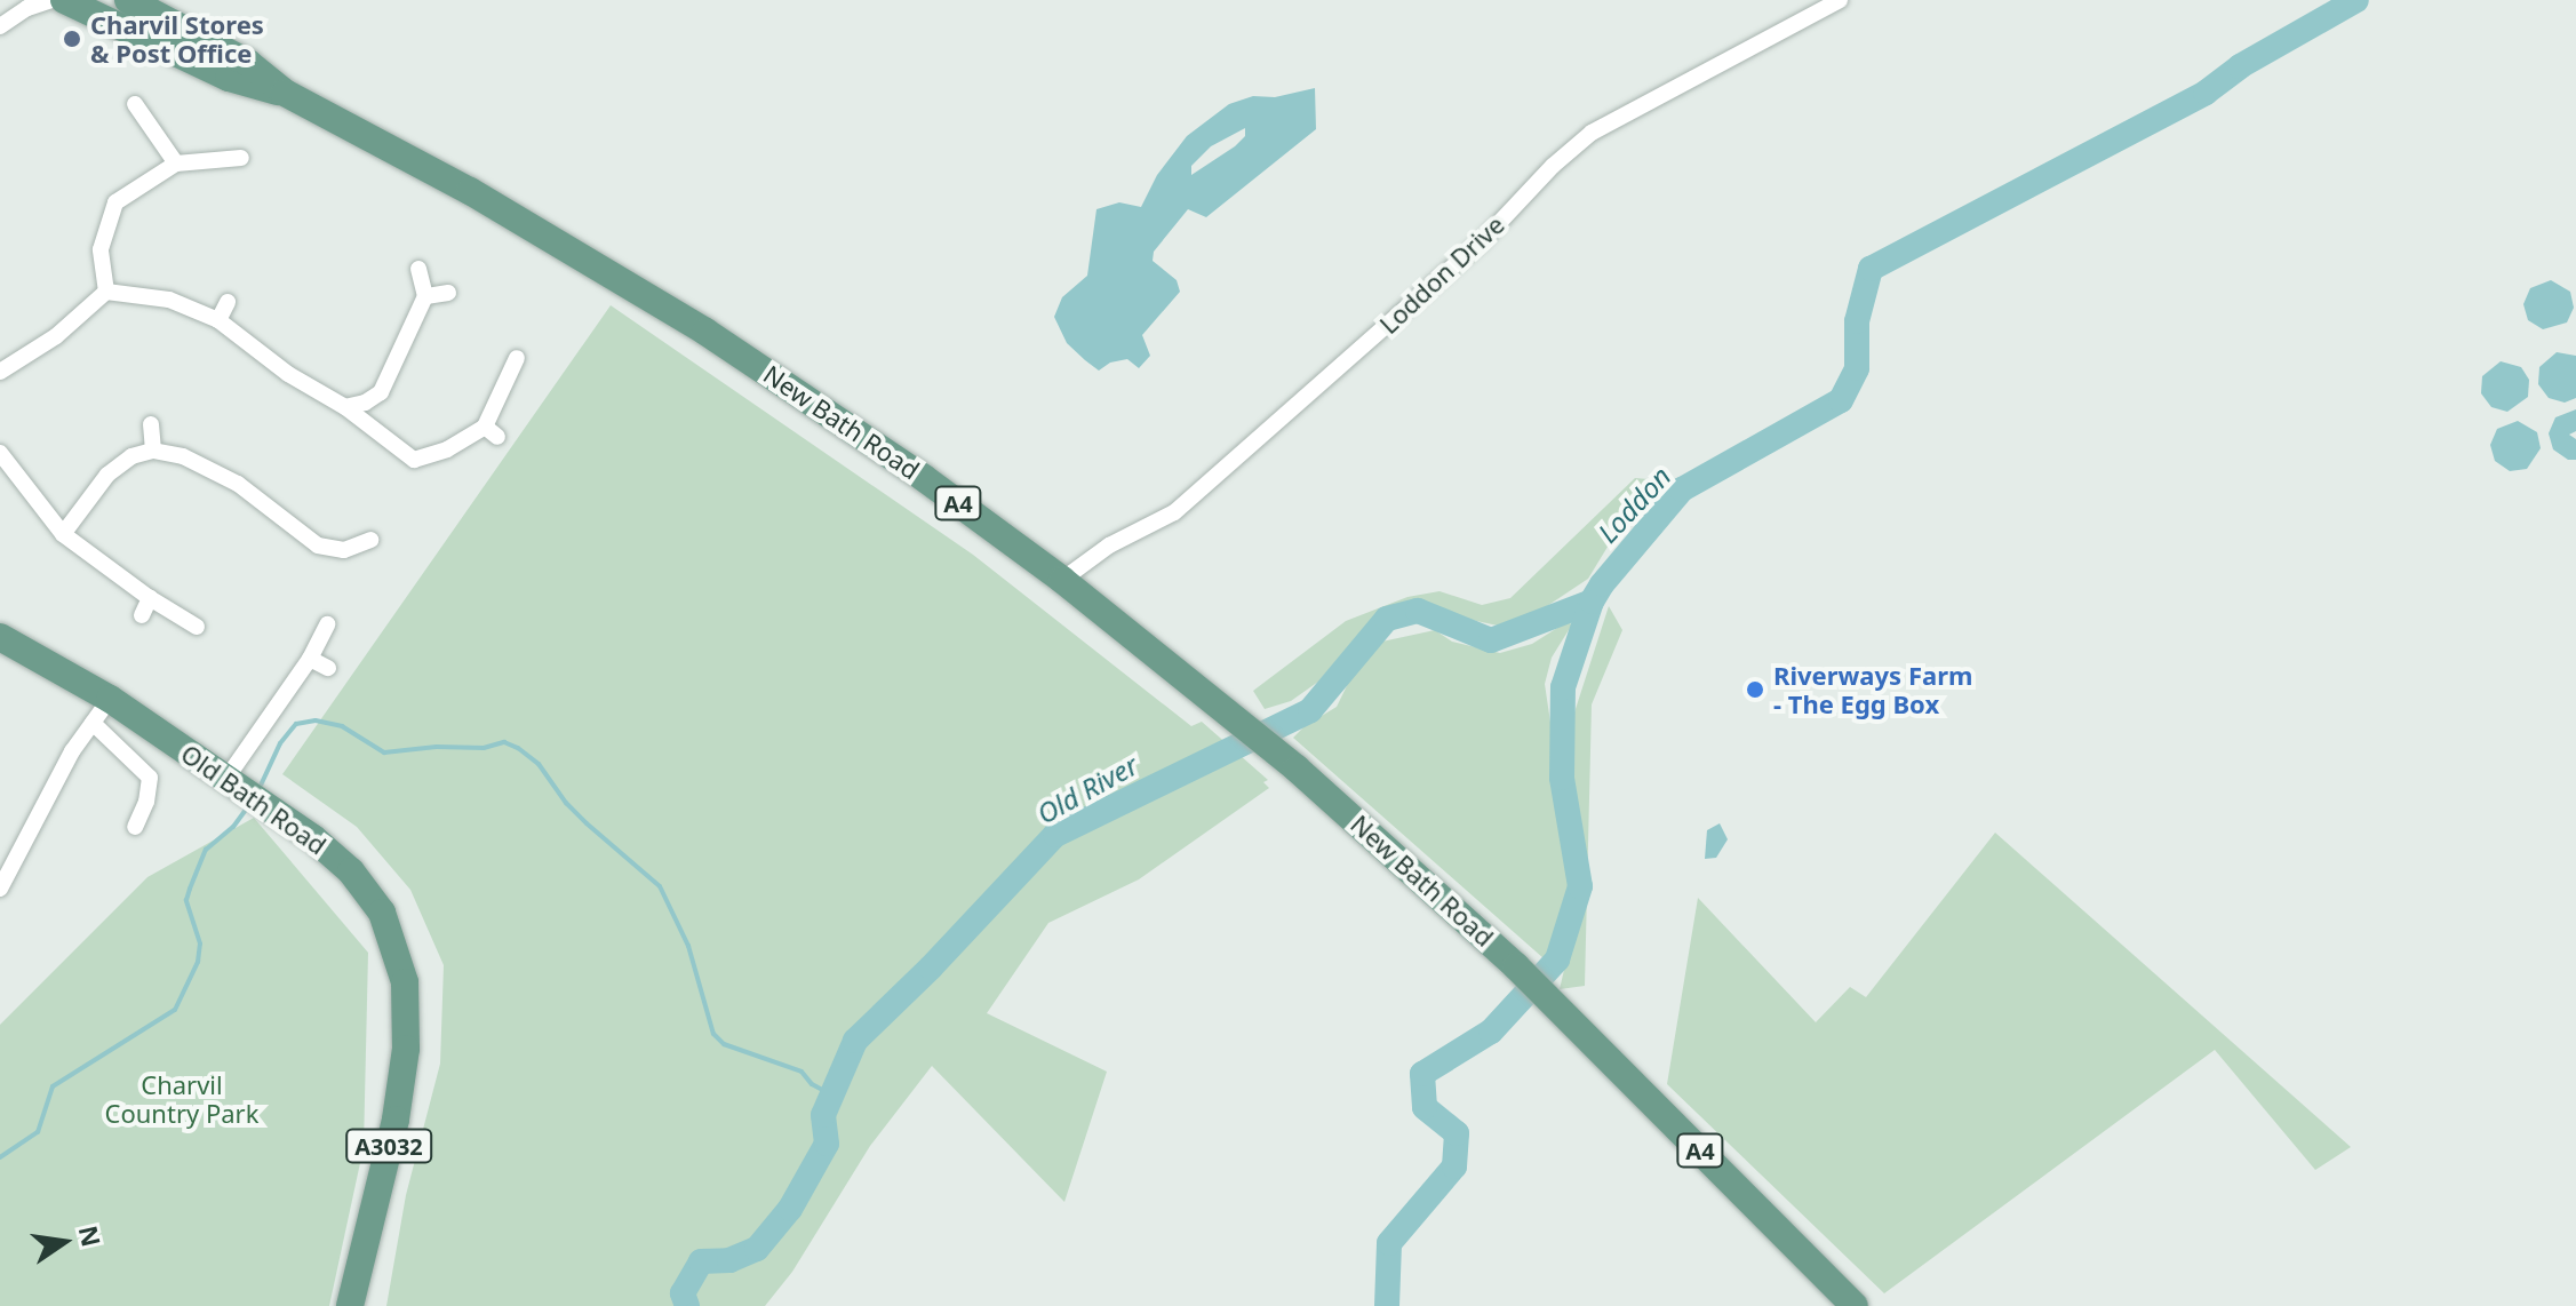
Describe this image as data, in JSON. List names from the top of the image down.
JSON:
{
  "streets": {
    "main road": [
      "New Bath Road",
      "A4",
      "Old Bath Road",
      "A3032"
    ],
    "street": ["Loddon Drive"]
  },
  "crossings": [
    ["Loddon Drive", "New Bath Road"]
  ],
  "water": ["Loddon", "Old River"],
  "parks": ["Charvil Country Park"],
  "places": ["Charvil Stores & Post Office", "Riverways Farm - The Egg Box"],
  "north": "right"
}
